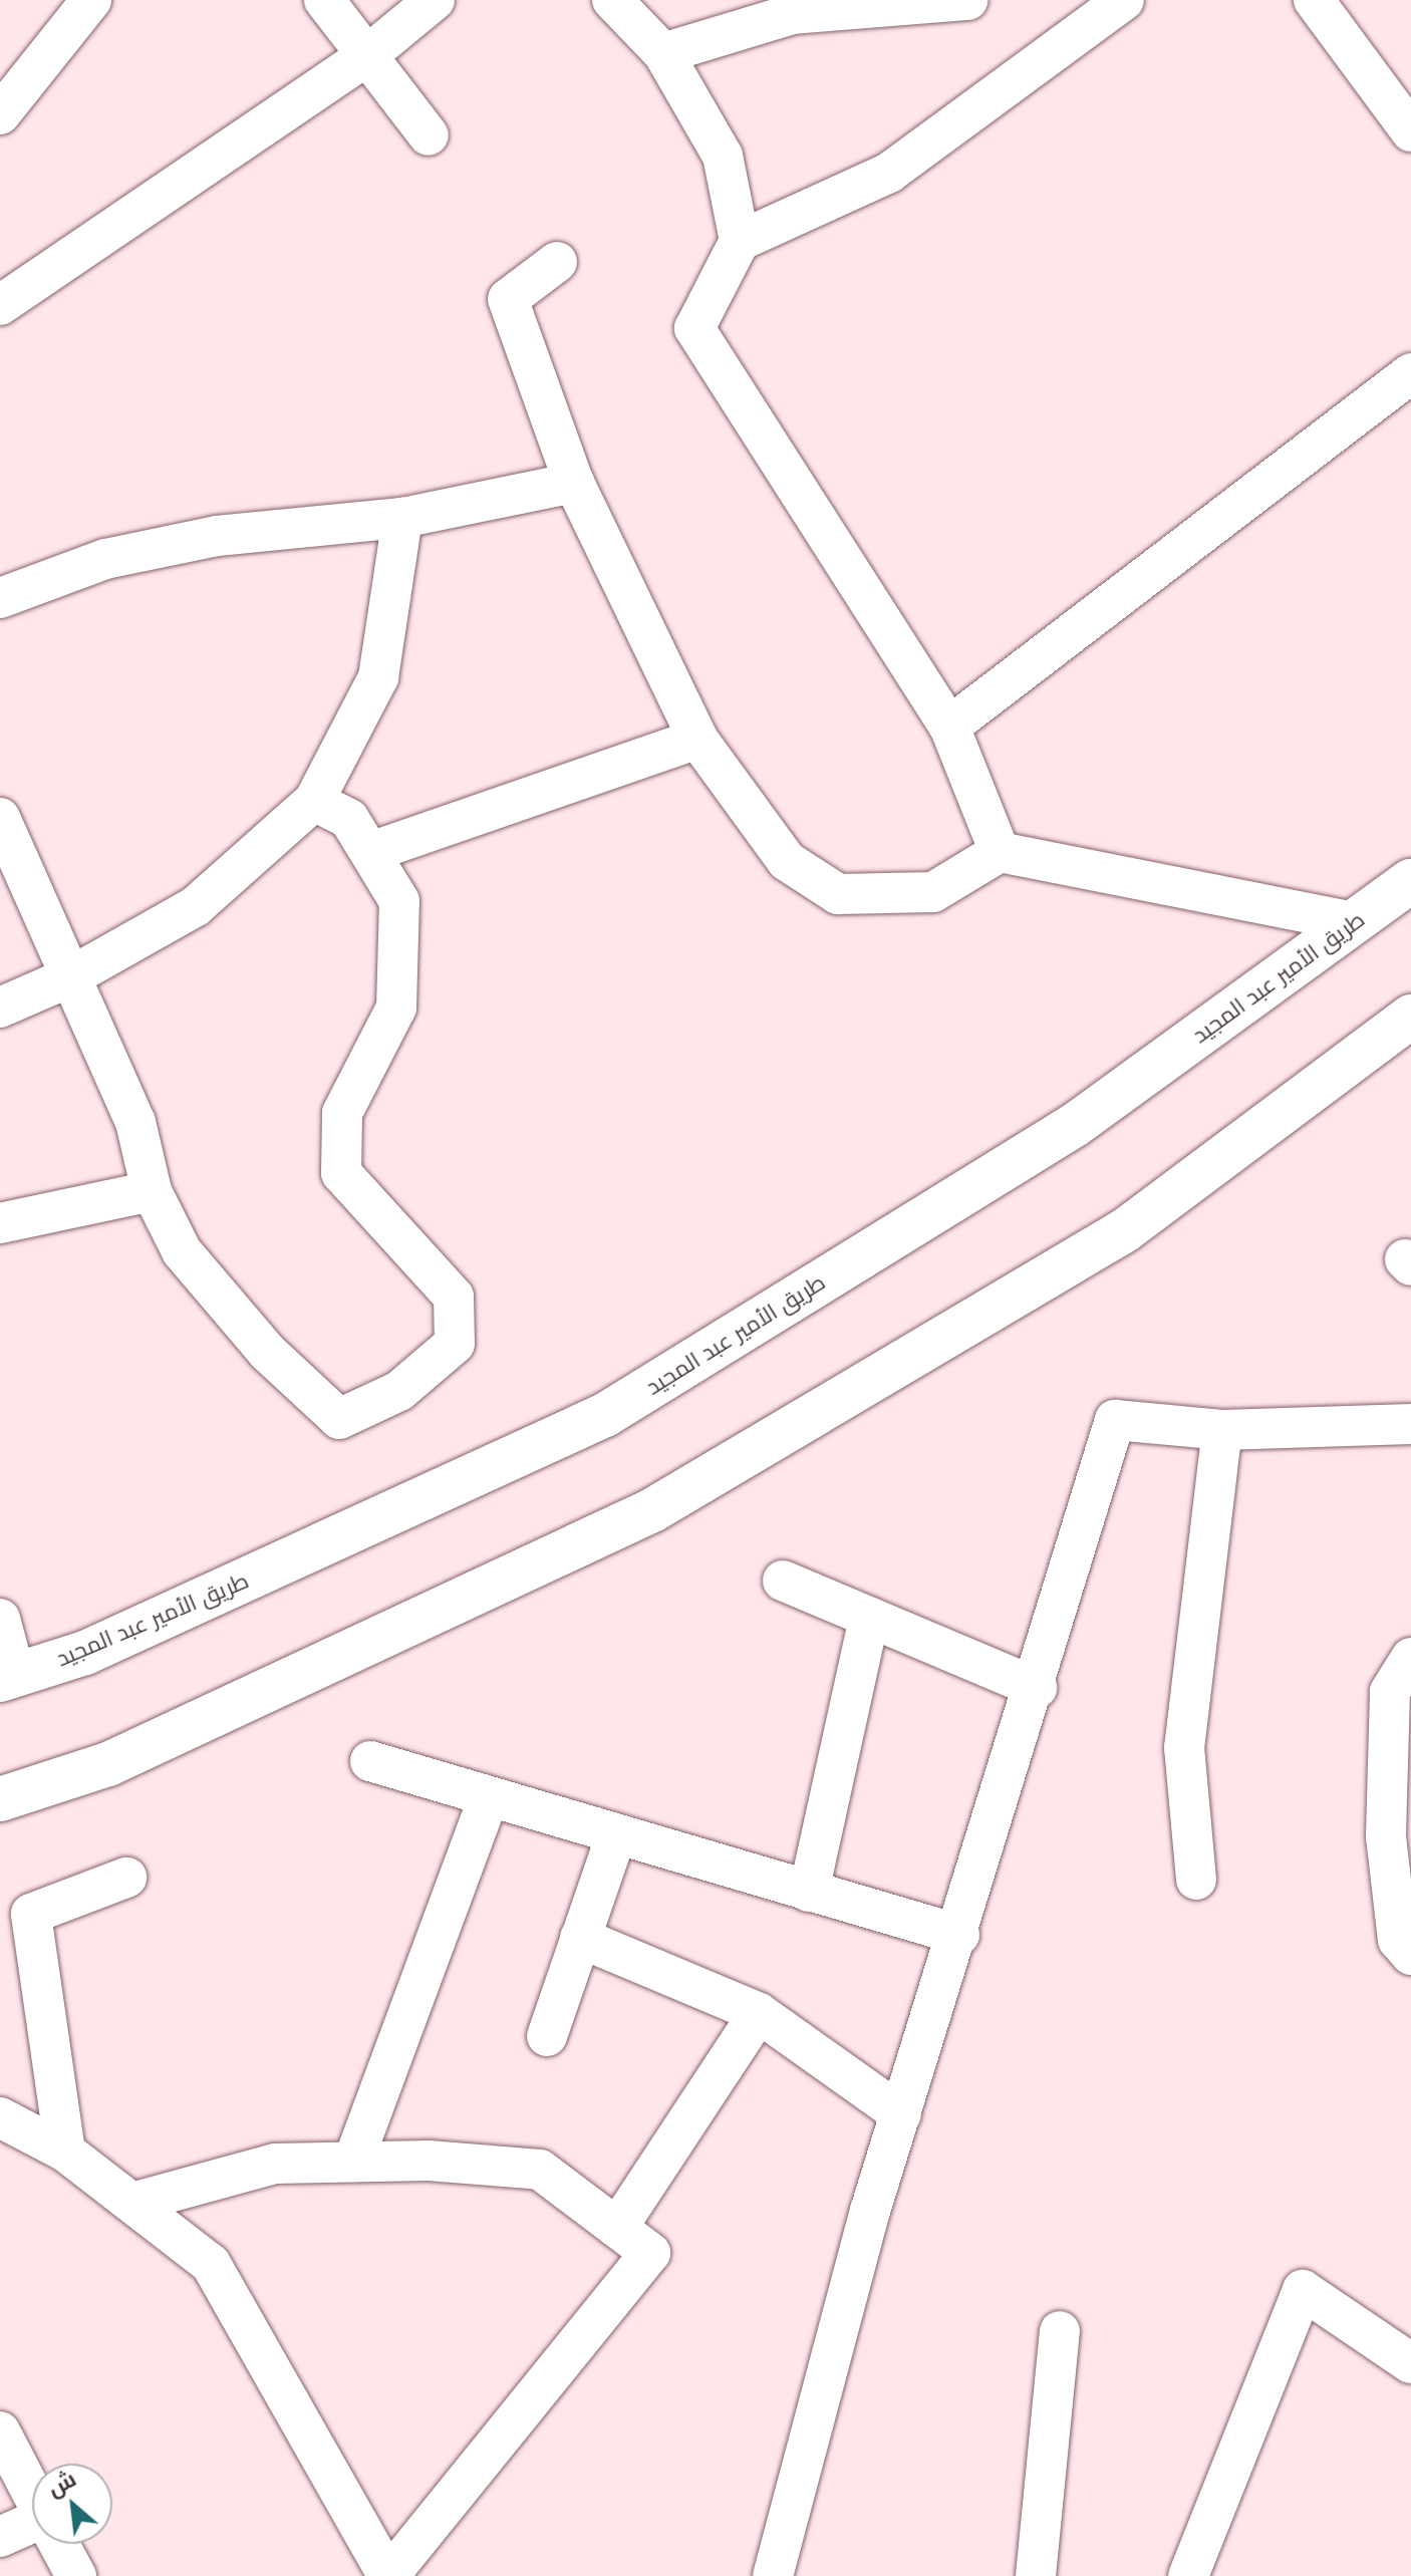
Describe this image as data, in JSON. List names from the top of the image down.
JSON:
{
  "streets": {
    "main road": ["طريق الأمير عبد المجيد"]
  },
  "north": "top left"
}
